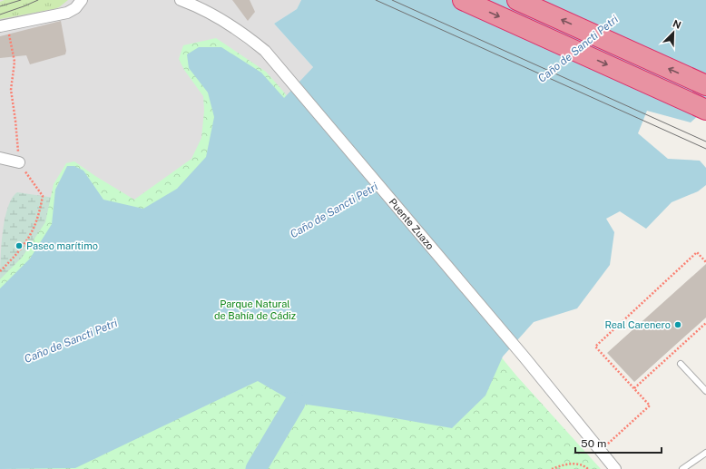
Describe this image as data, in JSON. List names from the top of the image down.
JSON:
{
  "streets": {
    "street": ["Puente Zuazo"]
  },
  "water": ["Caño de Sancti Petri"],
  "parks": ["Parque Natural de Bahía de Cádiz"],
  "places": ["Paseo marítimo", "Real Carenero"],
  "scale_bar": "50 m",
  "north": "top right"
}
